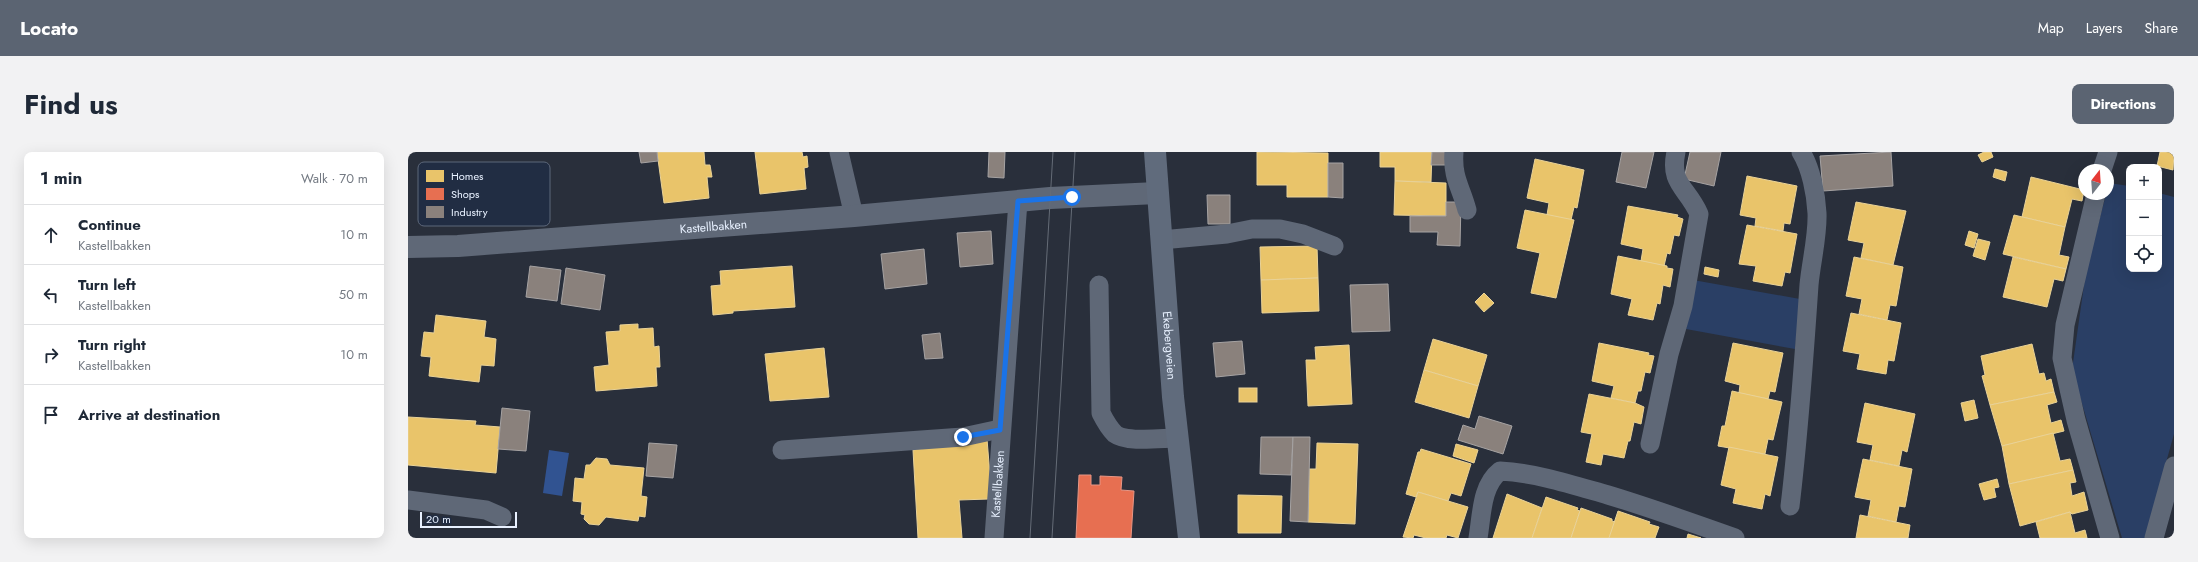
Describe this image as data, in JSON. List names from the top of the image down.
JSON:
{
  "streets": {
    "main road": ["Ekebergveien"],
    "street": ["Kastellbakken"]
  },
  "crossings": [
    ["Kastellbakken", "Ekebergveien"]
  ],
  "legend": ["Homes", "Shops", "Industry"],
  "scale_bar": "20 m",
  "north": "top",
  "page": {
    "header": "Locato",
    "nav": ["Map", "Layers", "Share"],
    "title": "Find us",
    "buttons": "Directions",
    "heading": ["1 min", "Walk · 70 m"],
    "map_buttons": ["+", "−"],
    "list": [
      ["Continue", "Kastellbakken", "10 m"],
      ["Turn left", "Kastellbakken", "50 m"],
      ["Turn right", "Kastellbakken", "10 m"],
      "Arrive at destination"
    ],
    "scale": "20 m"
  }
}
